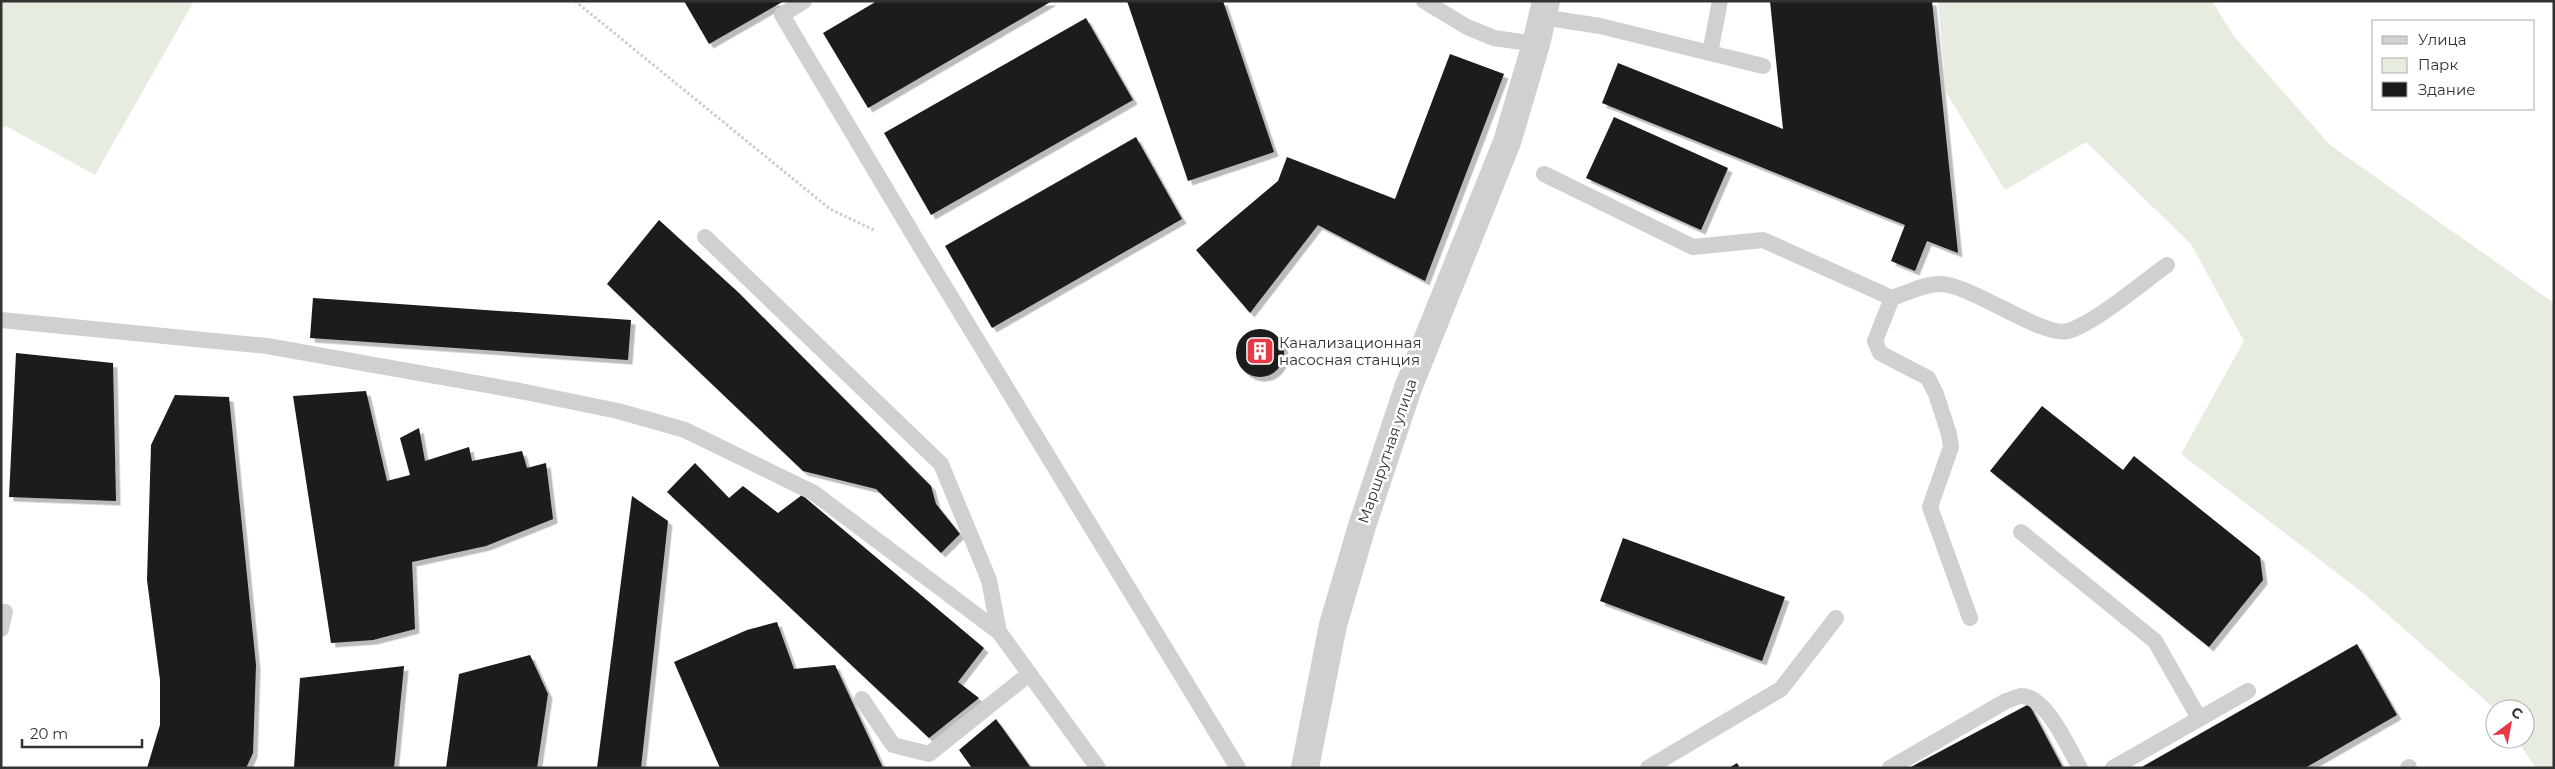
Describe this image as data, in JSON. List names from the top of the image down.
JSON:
{
  "streets": {
    "street": ["Маршрутная улица"]
  },
  "places": {
    "building": ["Канализационная насосная станция"]
  },
  "legend": ["Улица", "Парк", "Здание"],
  "scale_bar": "20 m",
  "north": "top right"
}
